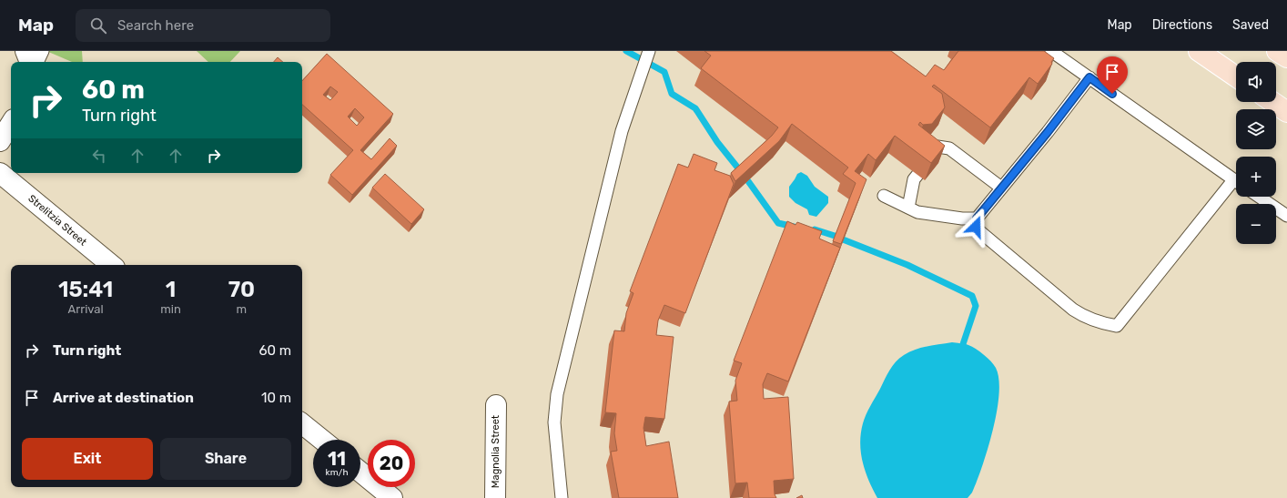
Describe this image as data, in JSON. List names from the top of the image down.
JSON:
{
  "streets": {
    "street": ["Strelitzia Street", "Magnolia Street"]
  },
  "page": {
    "header": "Map",
    "search": "Search here",
    "nav": ["Map", "Directions", "Saved"],
    "map_buttons": ["+", "−"],
    "turn": ["60 m", "Turn right"],
    "eta": [
      "15:41",
      "Arrival",
      "1",
      "min",
      "70",
      "m"
    ],
    "list": [
      {
        "name": "Turn right",
        "value": "60 m"
      },
      {
        "name": "Arrive at destination",
        "value": "10 m"
      }
    ],
    "buttons": ["Exit", "Share"],
    "speed": "11 km/h",
    "limit": "20"
  }
}
